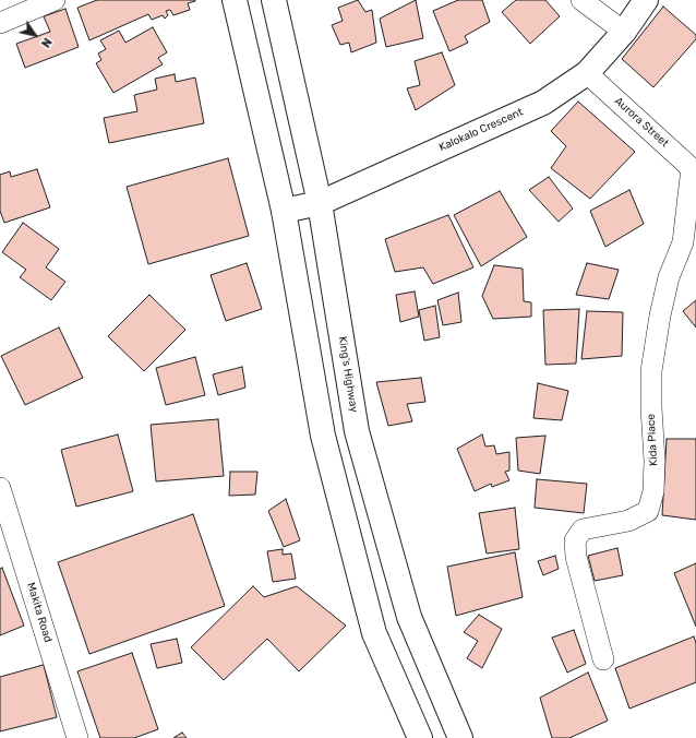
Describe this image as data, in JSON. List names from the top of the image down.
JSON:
{
  "streets": {
    "main road": ["Kalokalo Crescent", "King's Highway"],
    "street": ["Aurora Street", "Kida Place", "Makita Road"]
  },
  "crossings": [
    ["Aurora Street", "Kalokalo Crescent"],
    ["Aurora Street", "Kida Place"],
    ["Kalokalo Crescent", "King's Highway"]
  ],
  "north": "bottom right"
}
